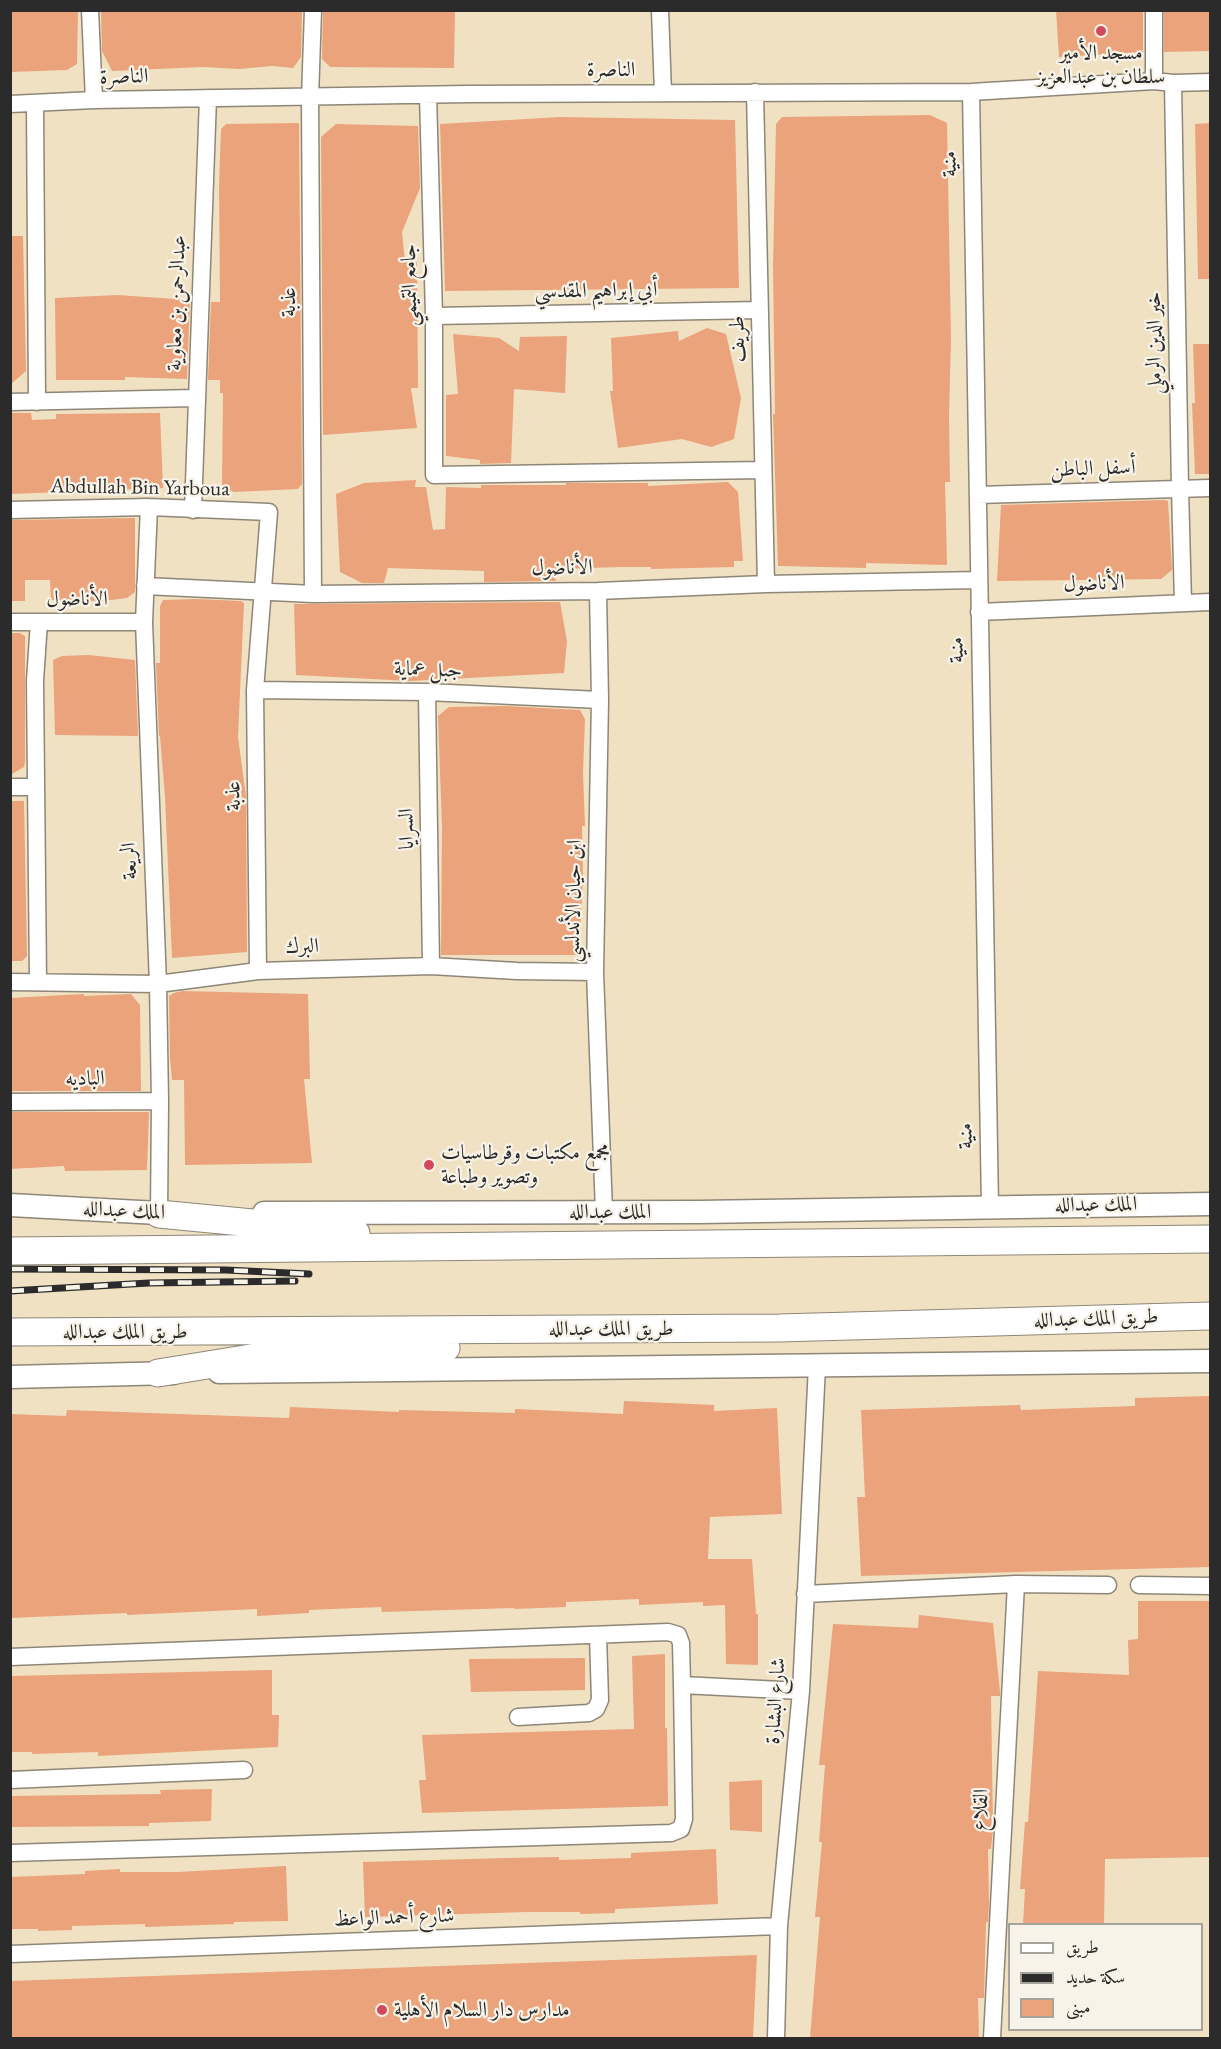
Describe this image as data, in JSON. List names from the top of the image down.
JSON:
{
  "streets": {
    "highway": ["طريق الملك عبدالله"],
    "main road": ["الملك عبدالله"],
    "street": [
      "الناصرة",
      "منية",
      "جامع التميمي",
      "أبي إبراهيم المقدسي",
      "عذبة",
      "عبدالرحمن بن معاوية",
      "طريف",
      "خير الدين الرملي",
      "أسفل الباطن",
      "Abdullah Bin Yarboua",
      "الأناضول",
      "جبل عماية",
      "السرايا",
      "الريعة",
      "ابن حيان الأندلسي",
      "البرك",
      "الباديه",
      "شارع البشارة",
      "القلاع",
      "شارع أحمد الواعظ"
    ]
  },
  "crossings": [
    ["الناصرة", "منية"],
    ["الناصرة", "جامع التميمي"],
    ["الناصرة", "عذبة"],
    ["الناصرة", "عبدالرحمن بن معاوية"],
    ["الناصرة", "طريف"],
    ["الناصرة", "خير الدين الرملي"],
    ["منية", "أسفل الباطن"],
    ["منية", "الأناضول"],
    ["منية", "الملك عبدالله"],
    ["جامع التميمي", "أبي إبراهيم المقدسي"],
    ["جامع التميمي", "طريف"],
    ["أبي إبراهيم المقدسي", "طريف"],
    ["عذبة", "Abdullah Bin Yarboua"],
    ["عذبة", "الأناضول"],
    ["عذبة", "جبل عماية"],
    ["عذبة", "البرك"],
    ["عبدالرحمن بن معاوية", "Abdullah Bin Yarboua"],
    ["طريف", "الأناضول"],
    ["خير الدين الرملي", "أسفل الباطن"],
    ["خير الدين الرملي", "الأناضول"],
    ["Abdullah Bin Yarboua", "الريعة"],
    ["الأناضول", "الريعة"],
    ["الأناضول", "ابن حيان الأندلسي"],
    ["جبل عماية", "السرايا"],
    ["جبل عماية", "ابن حيان الأندلسي"],
    ["السرايا", "البرك"],
    ["الريعة", "البرك"],
    ["الريعة", "الباديه"],
    ["الريعة", "الملك عبدالله"],
    ["ابن حيان الأندلسي", "البرك"],
    ["ابن حيان الأندلسي", "الملك عبدالله"],
    ["شارع البشارة", "شارع أحمد الواعظ"]
  ],
  "places": ["ٍمسجد الأمير سلطان بن عبدالعزيز", "مجمع مكتبات وقرطاسيات وتصوير وطباعة", "مدارس دار السلام الأهلية"],
  "legend": ["طريق", "سكة حديد", "مبنى"]
}
